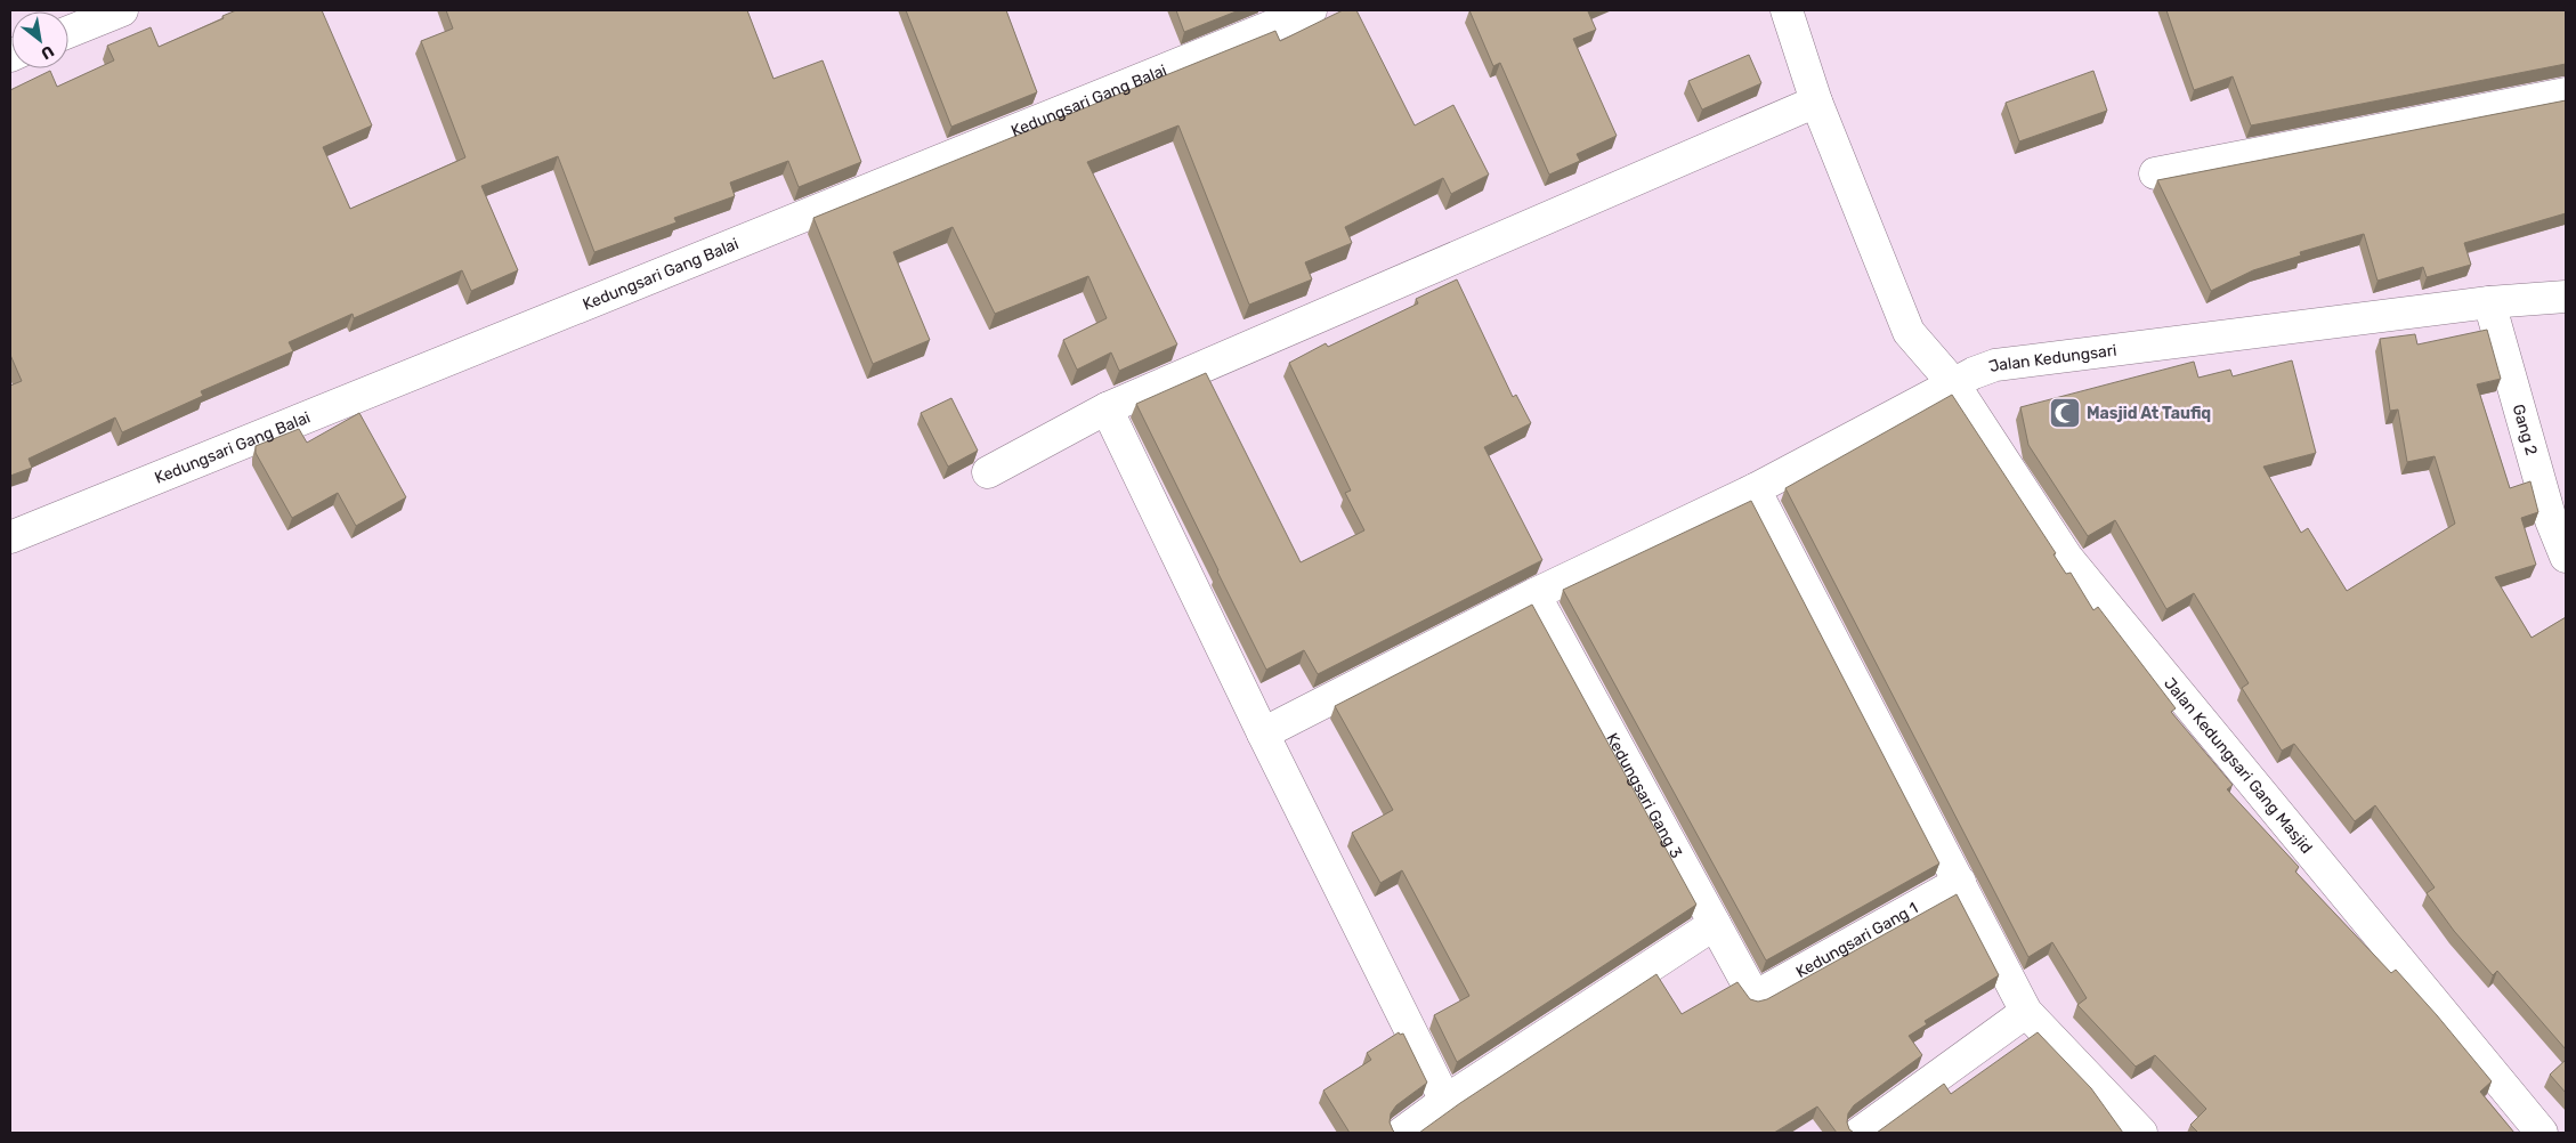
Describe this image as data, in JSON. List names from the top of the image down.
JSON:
{
  "streets": {
    "street": [
      "Kedungsari Gang Balai",
      "Jalan Kedungsari",
      "Gang 2",
      "Jalan Kedungsari Gang Masjid",
      "Kedungsari Gang 3",
      "Kedungsari Gang 1"
    ]
  },
  "crossings": [
    ["Jalan Kedungsari", "Gang 2"],
    ["Jalan Kedungsari", "Jalan Kedungsari Gang Masjid"],
    ["Jalan Kedungsari", "Kedungsari Gang 3"],
    ["Kedungsari Gang 3", "Kedungsari Gang 1"]
  ],
  "places": {
    "mosque": ["Masjid At Taufiq"]
  },
  "north": "bottom right"
}
